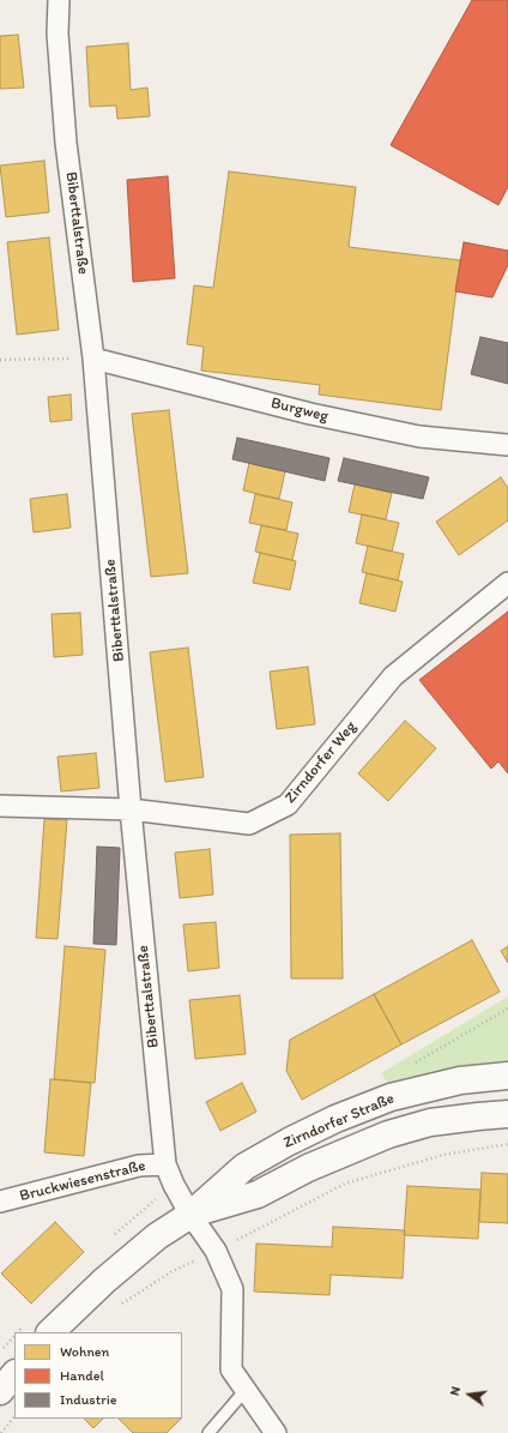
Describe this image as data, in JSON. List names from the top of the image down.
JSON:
{
  "streets": {
    "main road": ["Zirndorfer Straße"],
    "street": [
      "Biberttalstraße",
      "Burgweg",
      "Zirndorfer Weg",
      "Bruckwiesenstraße"
    ]
  },
  "crossings": [
    ["Biberttalstraße", "Burgweg"],
    ["Biberttalstraße", "Zirndorfer Weg"],
    ["Biberttalstraße", "Zirndorfer Straße"],
    ["Biberttalstraße", "Bruckwiesenstraße"]
  ],
  "legend": ["Wohnen", "Handel", "Industrie"],
  "north": "left"
}
